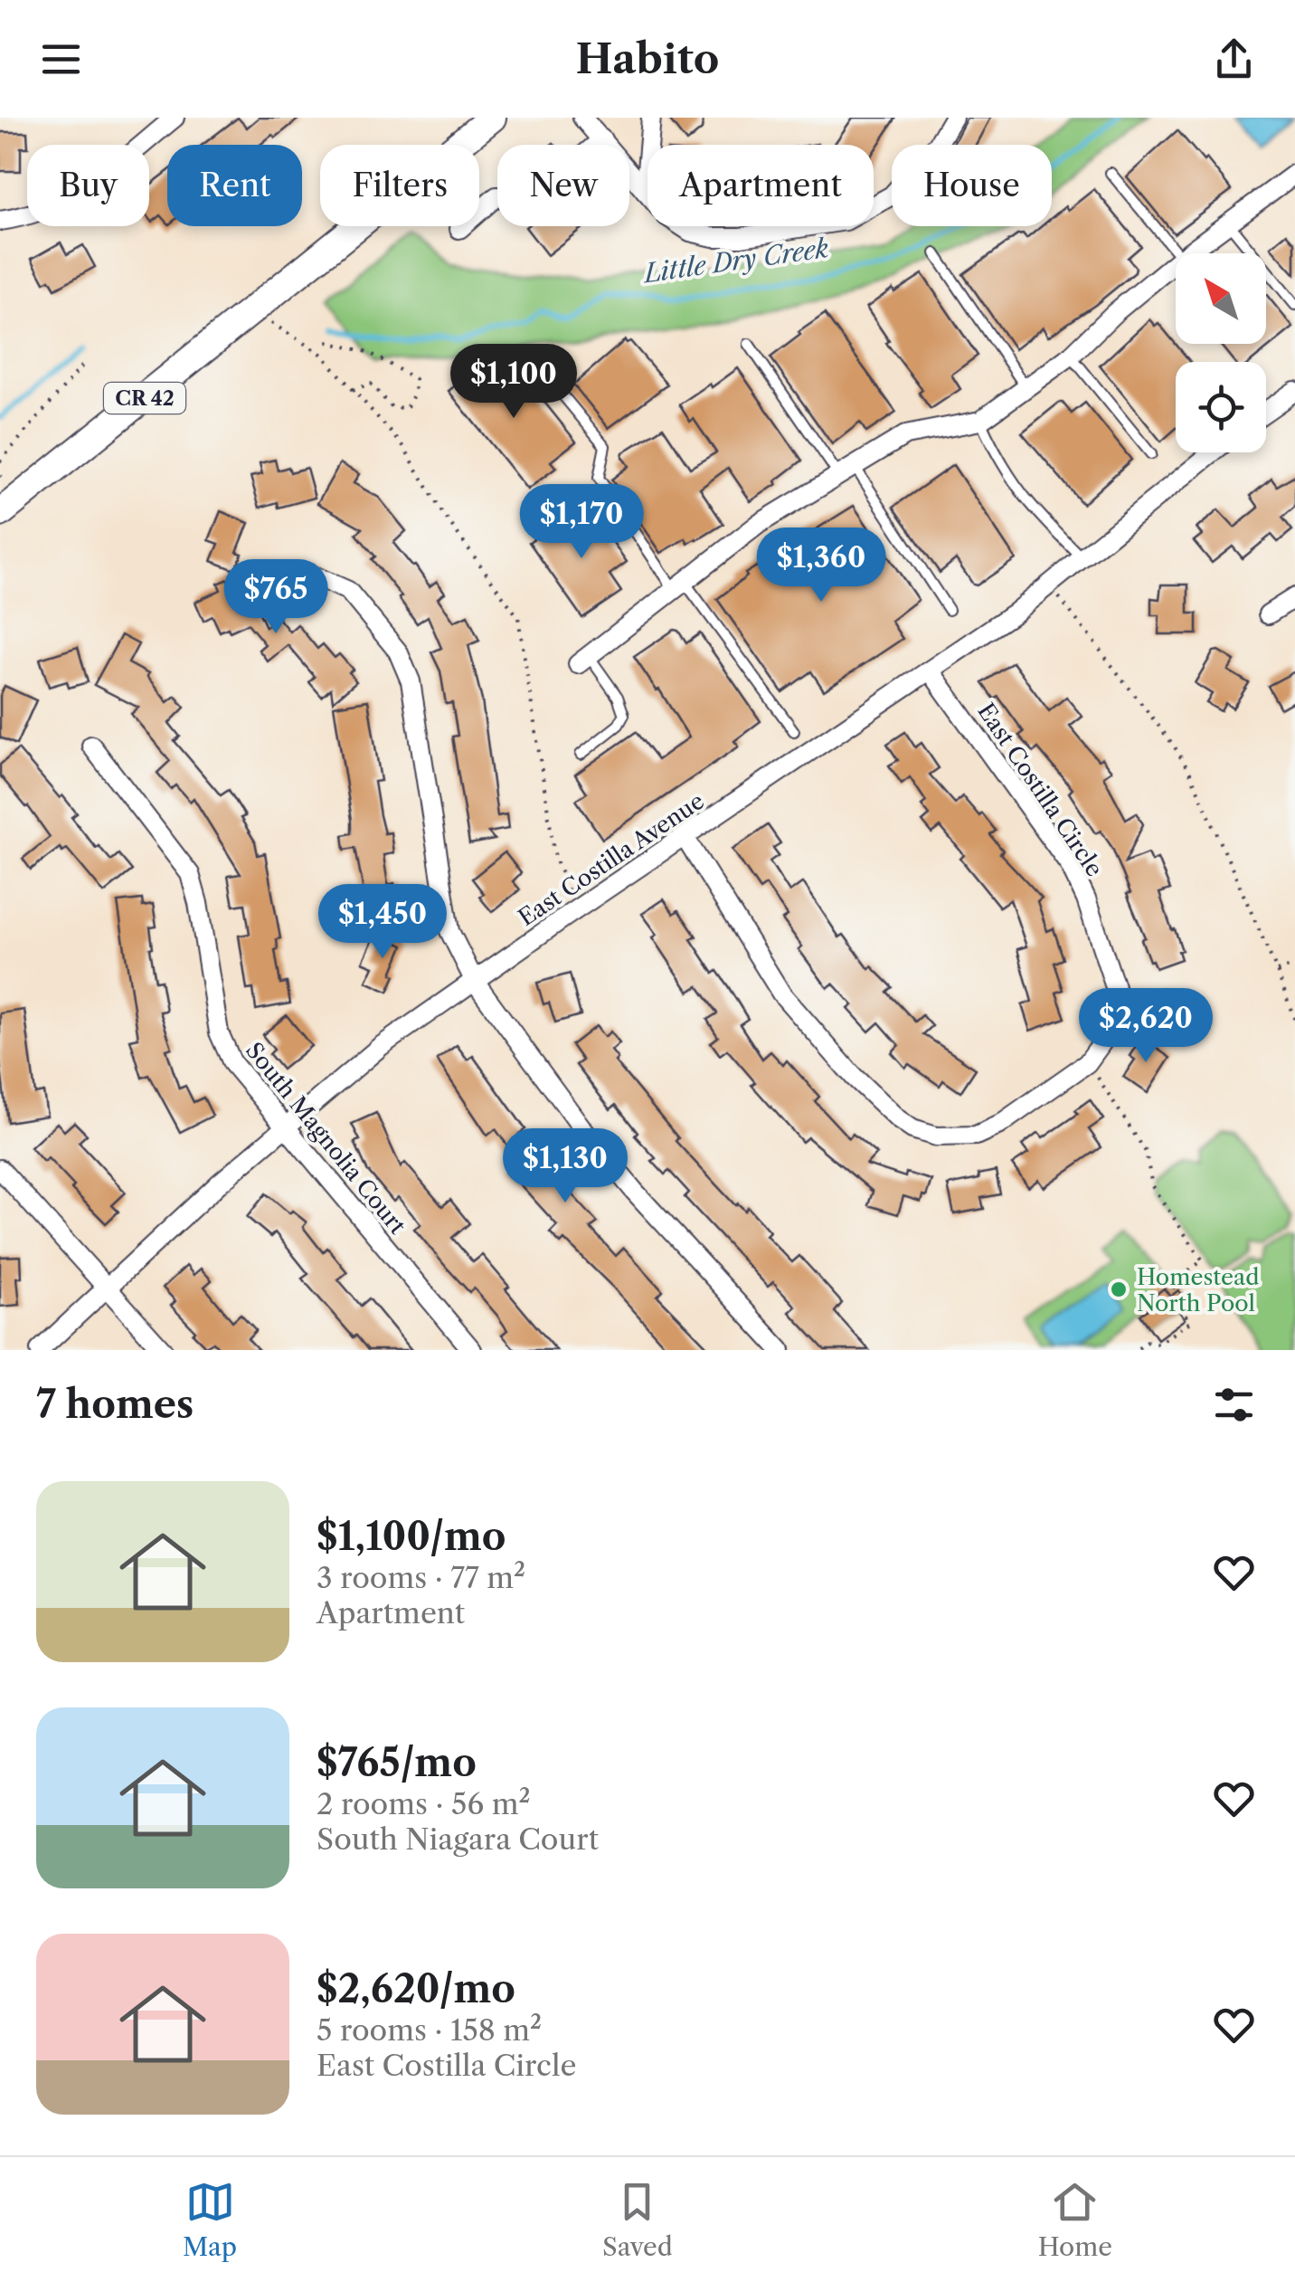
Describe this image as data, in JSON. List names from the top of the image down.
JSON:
{
  "streets": {
    "main road": ["CR 42"],
    "street": ["East Costilla Circle", "East Costilla Avenue", "South Magnolia Court"]
  },
  "crossings": [
    ["East Costilla Circle", "East Costilla Avenue"],
    ["East Costilla Avenue", "South Magnolia Court"]
  ],
  "water": ["Little Dry Creek"],
  "places": ["Homestead North Pool"],
  "north": "top left",
  "page": {
    "header": "Habito",
    "chip": [
      "Buy",
      "Rent",
      "Filters",
      "New",
      "Apartment",
      "House"
    ],
    "price": [
      "$1,100",
      "$1,170",
      "$1,360",
      "$765",
      "$1,450",
      "$2,620",
      "$1,130"
    ],
    "heading": "7 homes",
    "list": [
      {
        "name": "$1,100/mo",
        "note": "3 rooms · 77 m² · Apartment"
      },
      {
        "name": "$765/mo",
        "note": "2 rooms · 56 m² · South Niagara Court"
      },
      {
        "name": "$2,620/mo",
        "note": "5 rooms · 158 m² · East Costilla Circle"
      }
    ],
    "tabs": ["Map", "Saved", "Home"]
  }
}
